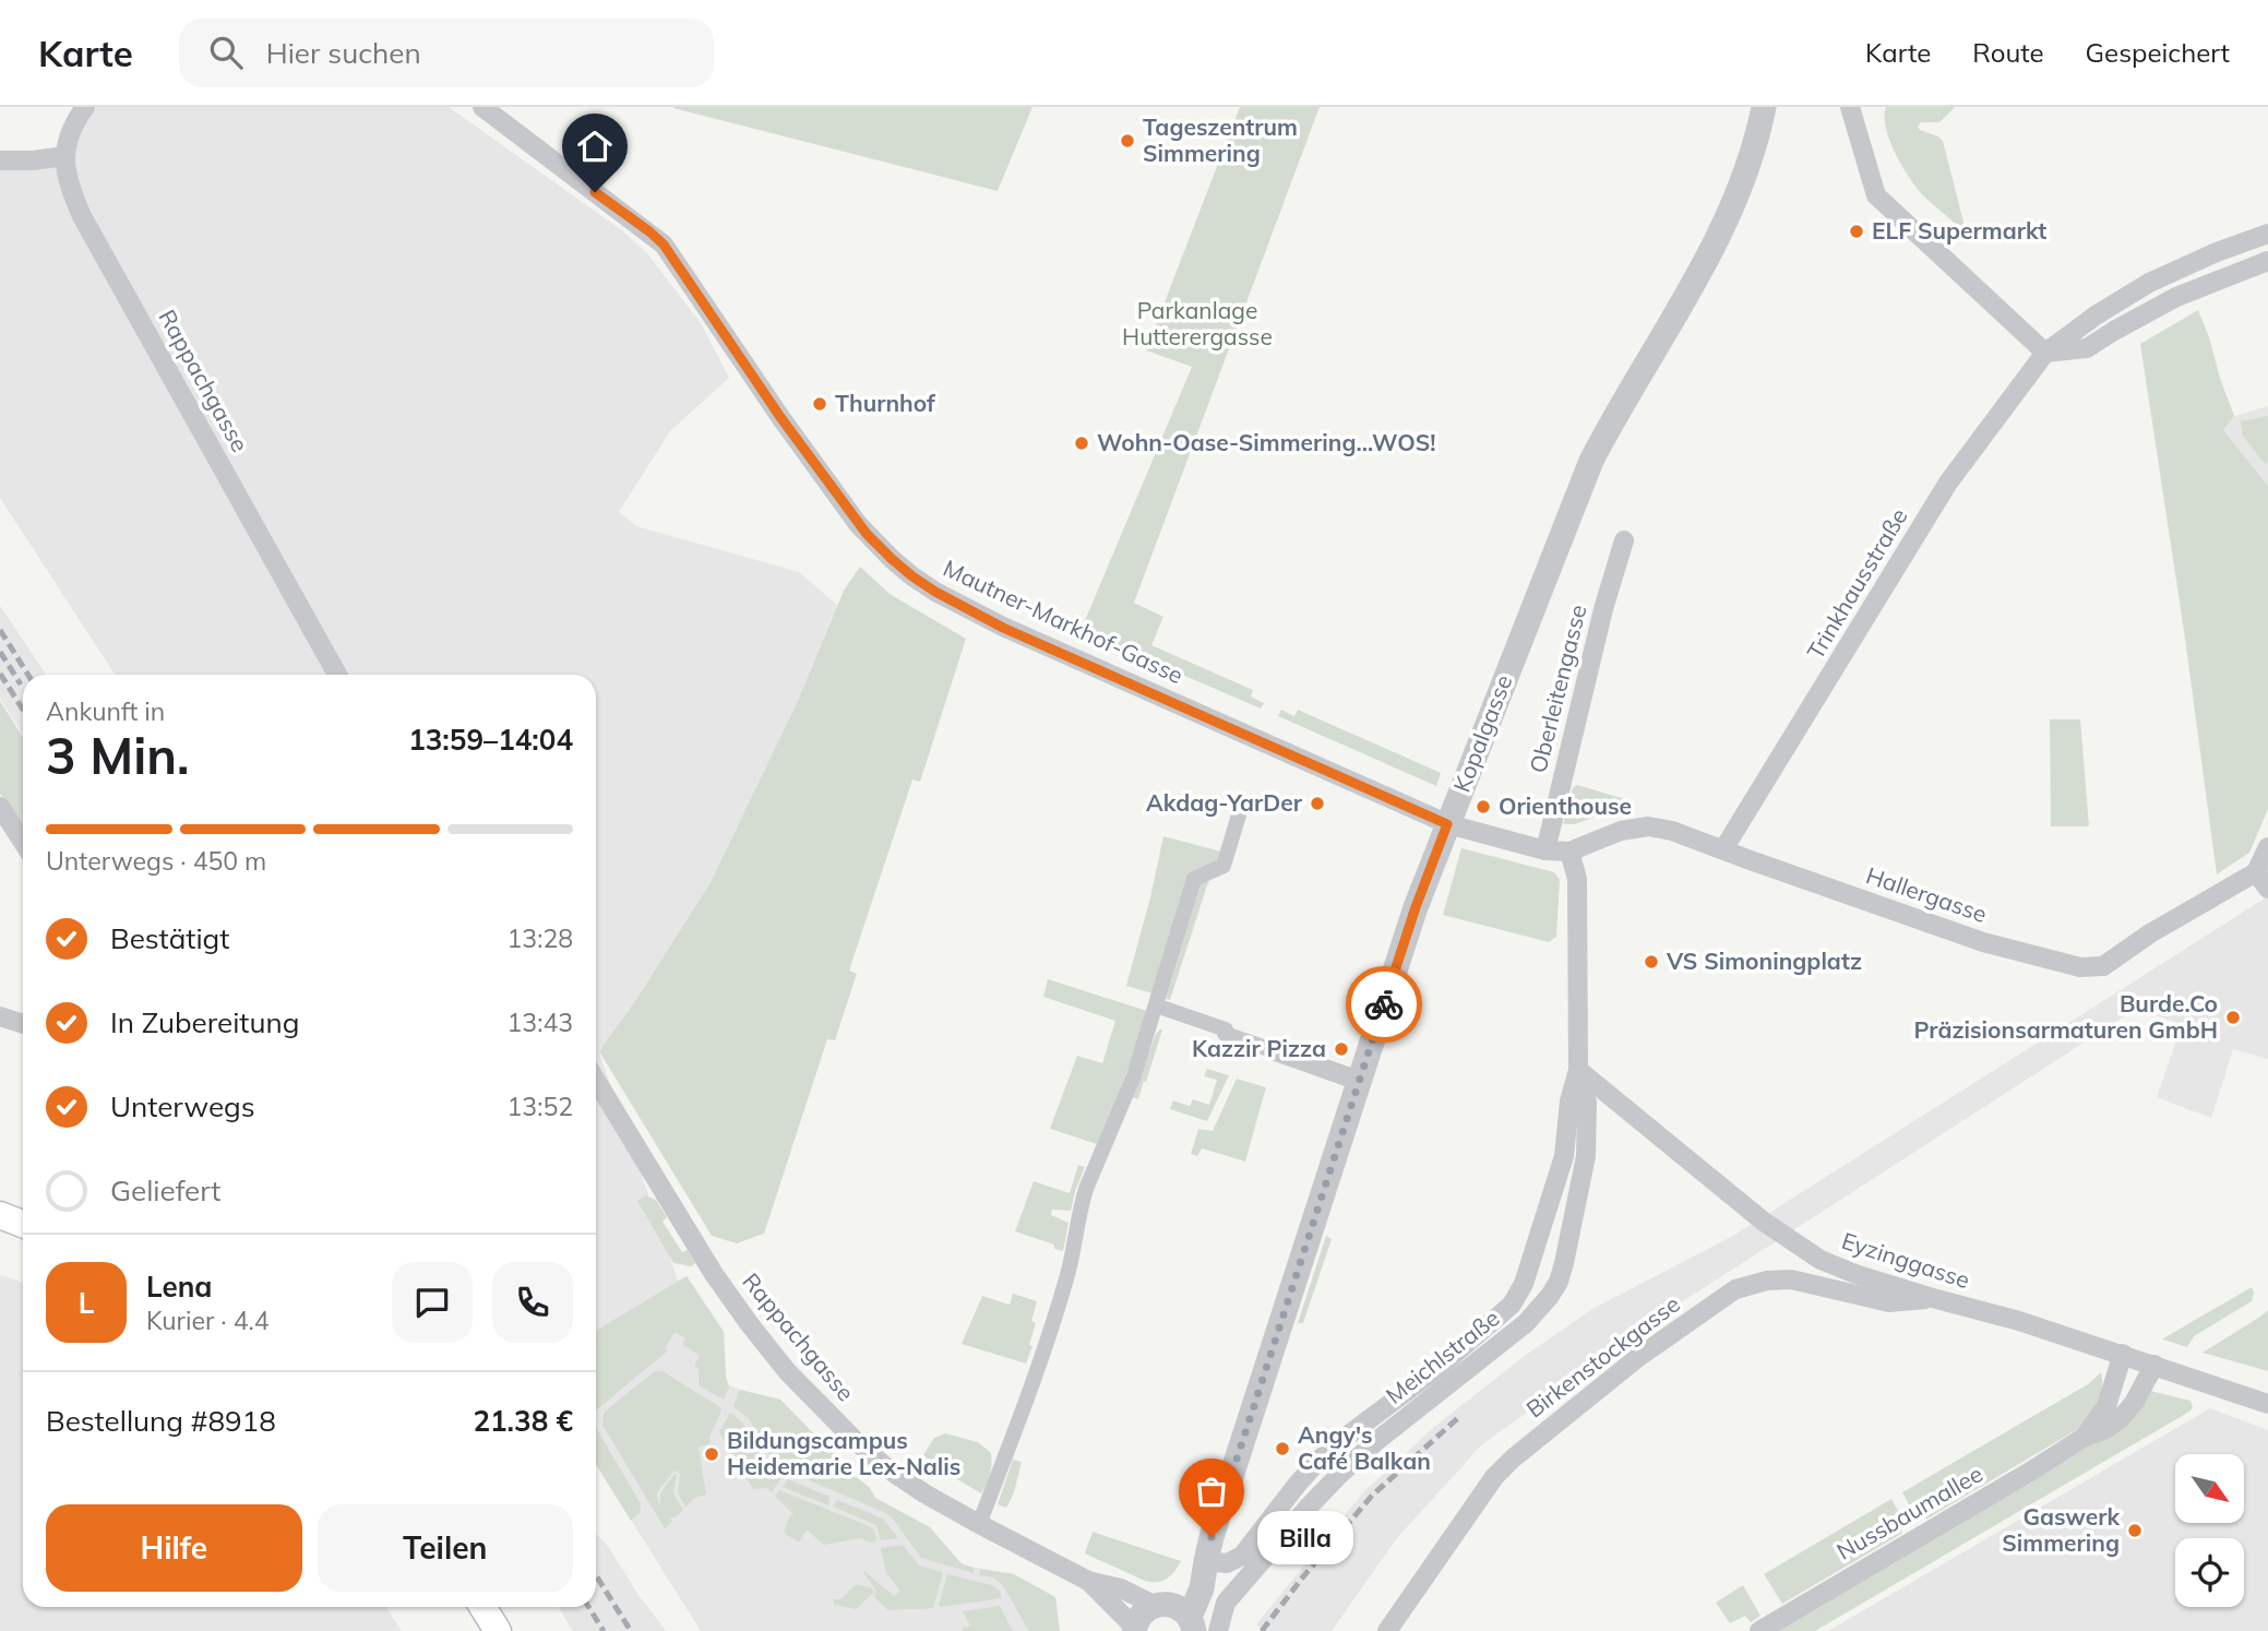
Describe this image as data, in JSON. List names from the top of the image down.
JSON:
{
  "streets": {
    "street": [
      "Rappachgasse",
      "Trinkhausstraße",
      "Mautner-Markhof-Gasse",
      "Oberleitengasse",
      "Kopalgasse",
      "Hallergasse",
      "Eyzinggasse",
      "Meichlstraße",
      "Birkenstockgasse",
      "Nussbaumallee"
    ]
  },
  "crossings": [
    ["Rappachgasse", "Kopalgasse"],
    ["Trinkhausstraße", "Hallergasse"],
    ["Mautner-Markhof-Gasse", "Oberleitengasse"],
    ["Mautner-Markhof-Gasse", "Kopalgasse"],
    ["Mautner-Markhof-Gasse", "Hallergasse"],
    ["Oberleitengasse", "Hallergasse"],
    ["Kopalgasse", "Meichlstraße"],
    ["Hallergasse", "Meichlstraße"],
    ["Eyzinggasse", "Meichlstraße"],
    ["Eyzinggasse", "Birkenstockgasse"],
    ["Eyzinggasse", "Nussbaumallee"]
  ],
  "parks": ["Parkanlage Hutterergasse"],
  "places": [
    "Tageszentrum Simmering",
    "ELF Supermarkt",
    "Thurnhof",
    "Wohn-Oase-Simmering...WOS!",
    "Akdag-YarDer",
    "Orienthouse",
    "VS Simoningplatz",
    "Burde.Co Präzisionsarmaturen GmbH",
    "Kazzir Pizza",
    "Angy's Café Balkan",
    "Bildungscampus Heidemarie Lex-Nalis",
    "Gaswerk Simmering",
    "Billa"
  ],
  "north": "bottom right",
  "page": {
    "header": "Karte",
    "search": "Hier suchen",
    "nav": ["Karte", "Route", "Gespeichert"],
    "heading": ["3 Min.", "Ankunft in", "13:59–14:04"],
    "panel": [
      "Lena",
      "Kurier · 4.4",
      "Bestellung #8918",
      "21.38 €"
    ],
    "bar": "Unterwegs · 450 m",
    "list": [
      ["Bestätigt", "13:28"],
      ["In Zubereitung", "13:43"],
      ["Unterwegs", "13:52"],
      "Geliefert"
    ],
    "round": "L",
    "buttons": ["Hilfe", "Teilen"],
    "bubble": "Billa"
  }
}
